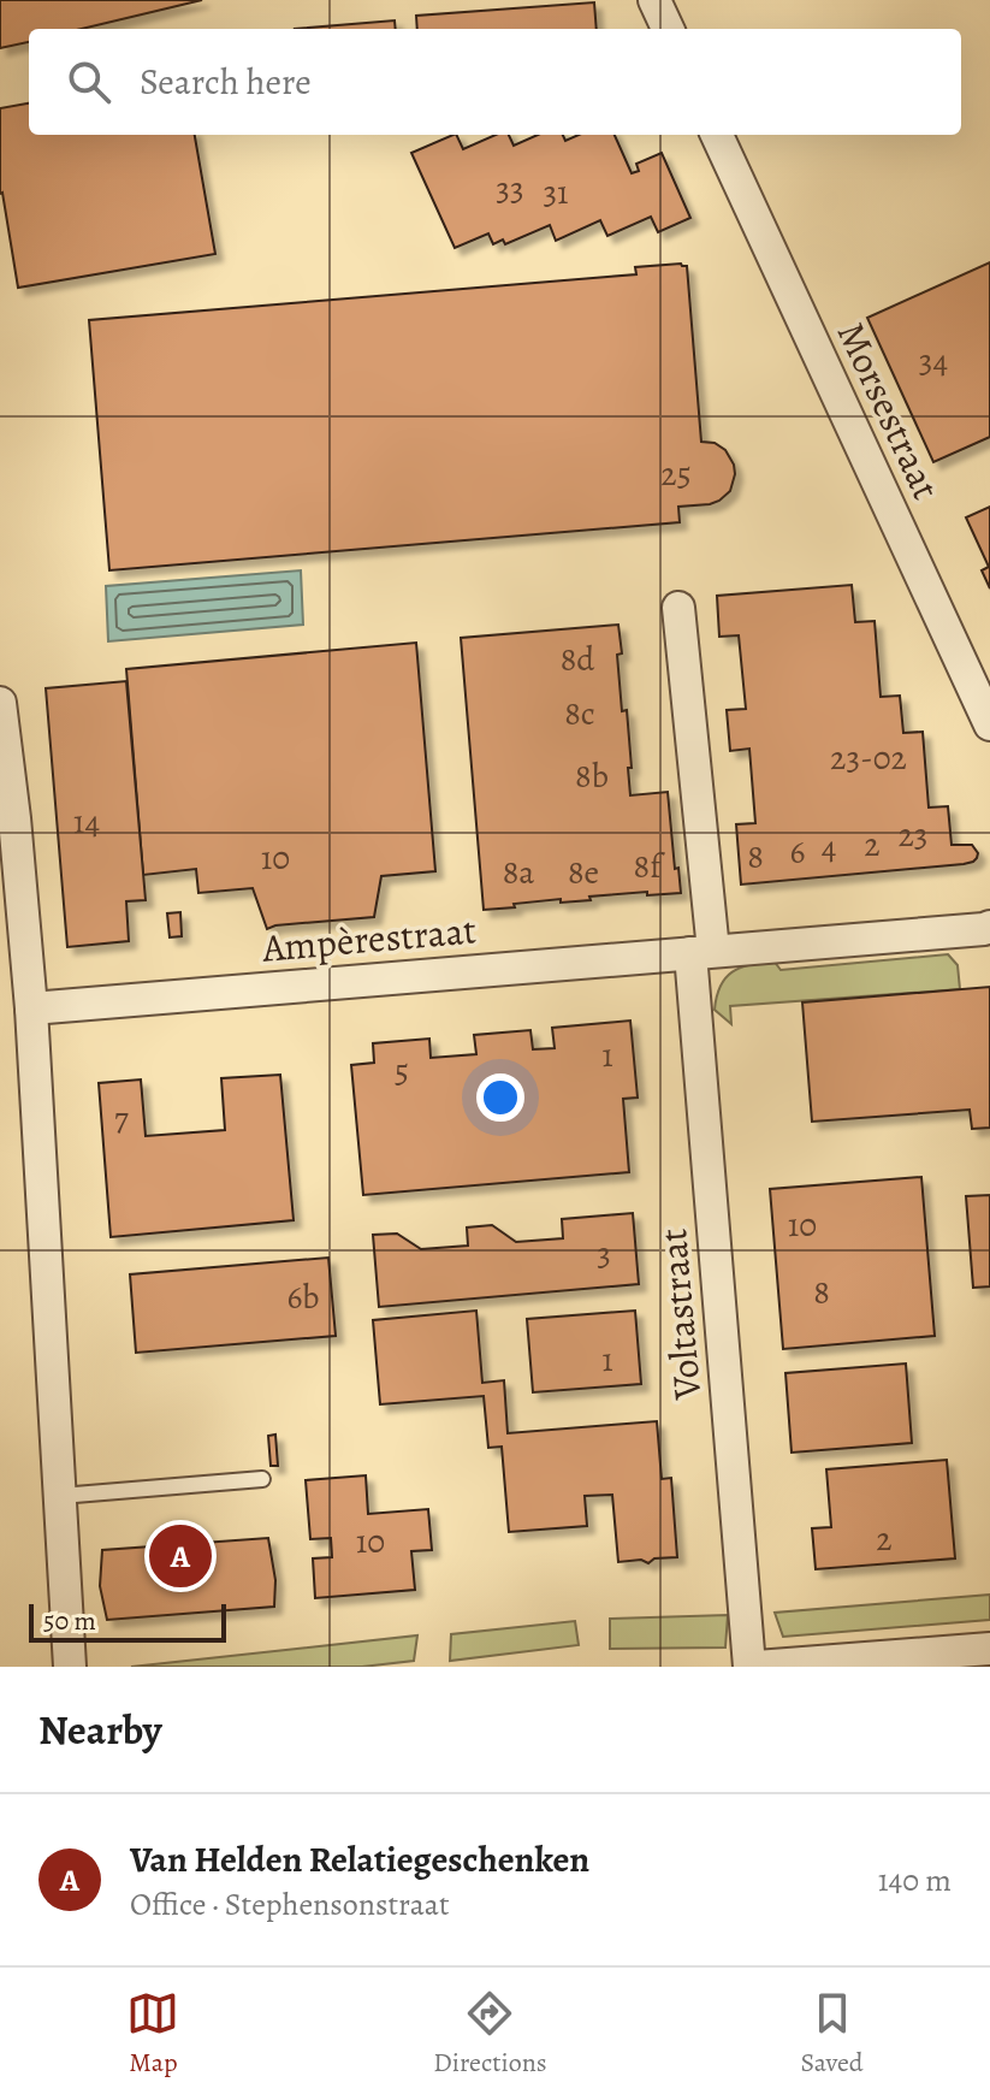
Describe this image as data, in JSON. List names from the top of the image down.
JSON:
{
  "streets": {
    "street": ["Morsestraat", "Ampèrestraat", "Voltastraat"]
  },
  "crossings": [
    ["Ampèrestraat", "Voltastraat"]
  ],
  "house_numbers": [
    "33",
    "31",
    "34",
    "25",
    "8d",
    "8c",
    "23-02",
    "8b",
    "14",
    "23",
    "2",
    "4",
    "6",
    "8",
    "10",
    "8f",
    "8a",
    "8e",
    "1",
    "5",
    "7",
    "10",
    "3",
    "8",
    "6b",
    "1",
    "2",
    "10"
  ],
  "scale_bar": "50 m",
  "page": {
    "search": "Search here",
    "pins": "A",
    "scale": "50 m",
    "heading": "Nearby",
    "list": [
      {
        "mark": "A",
        "name": "Van Helden Relatiegeschenken",
        "note": "Office · Stephensonstraat",
        "value": "140 m"
      }
    ],
    "nav": ["Map", "Directions", "Saved"]
  }
}
